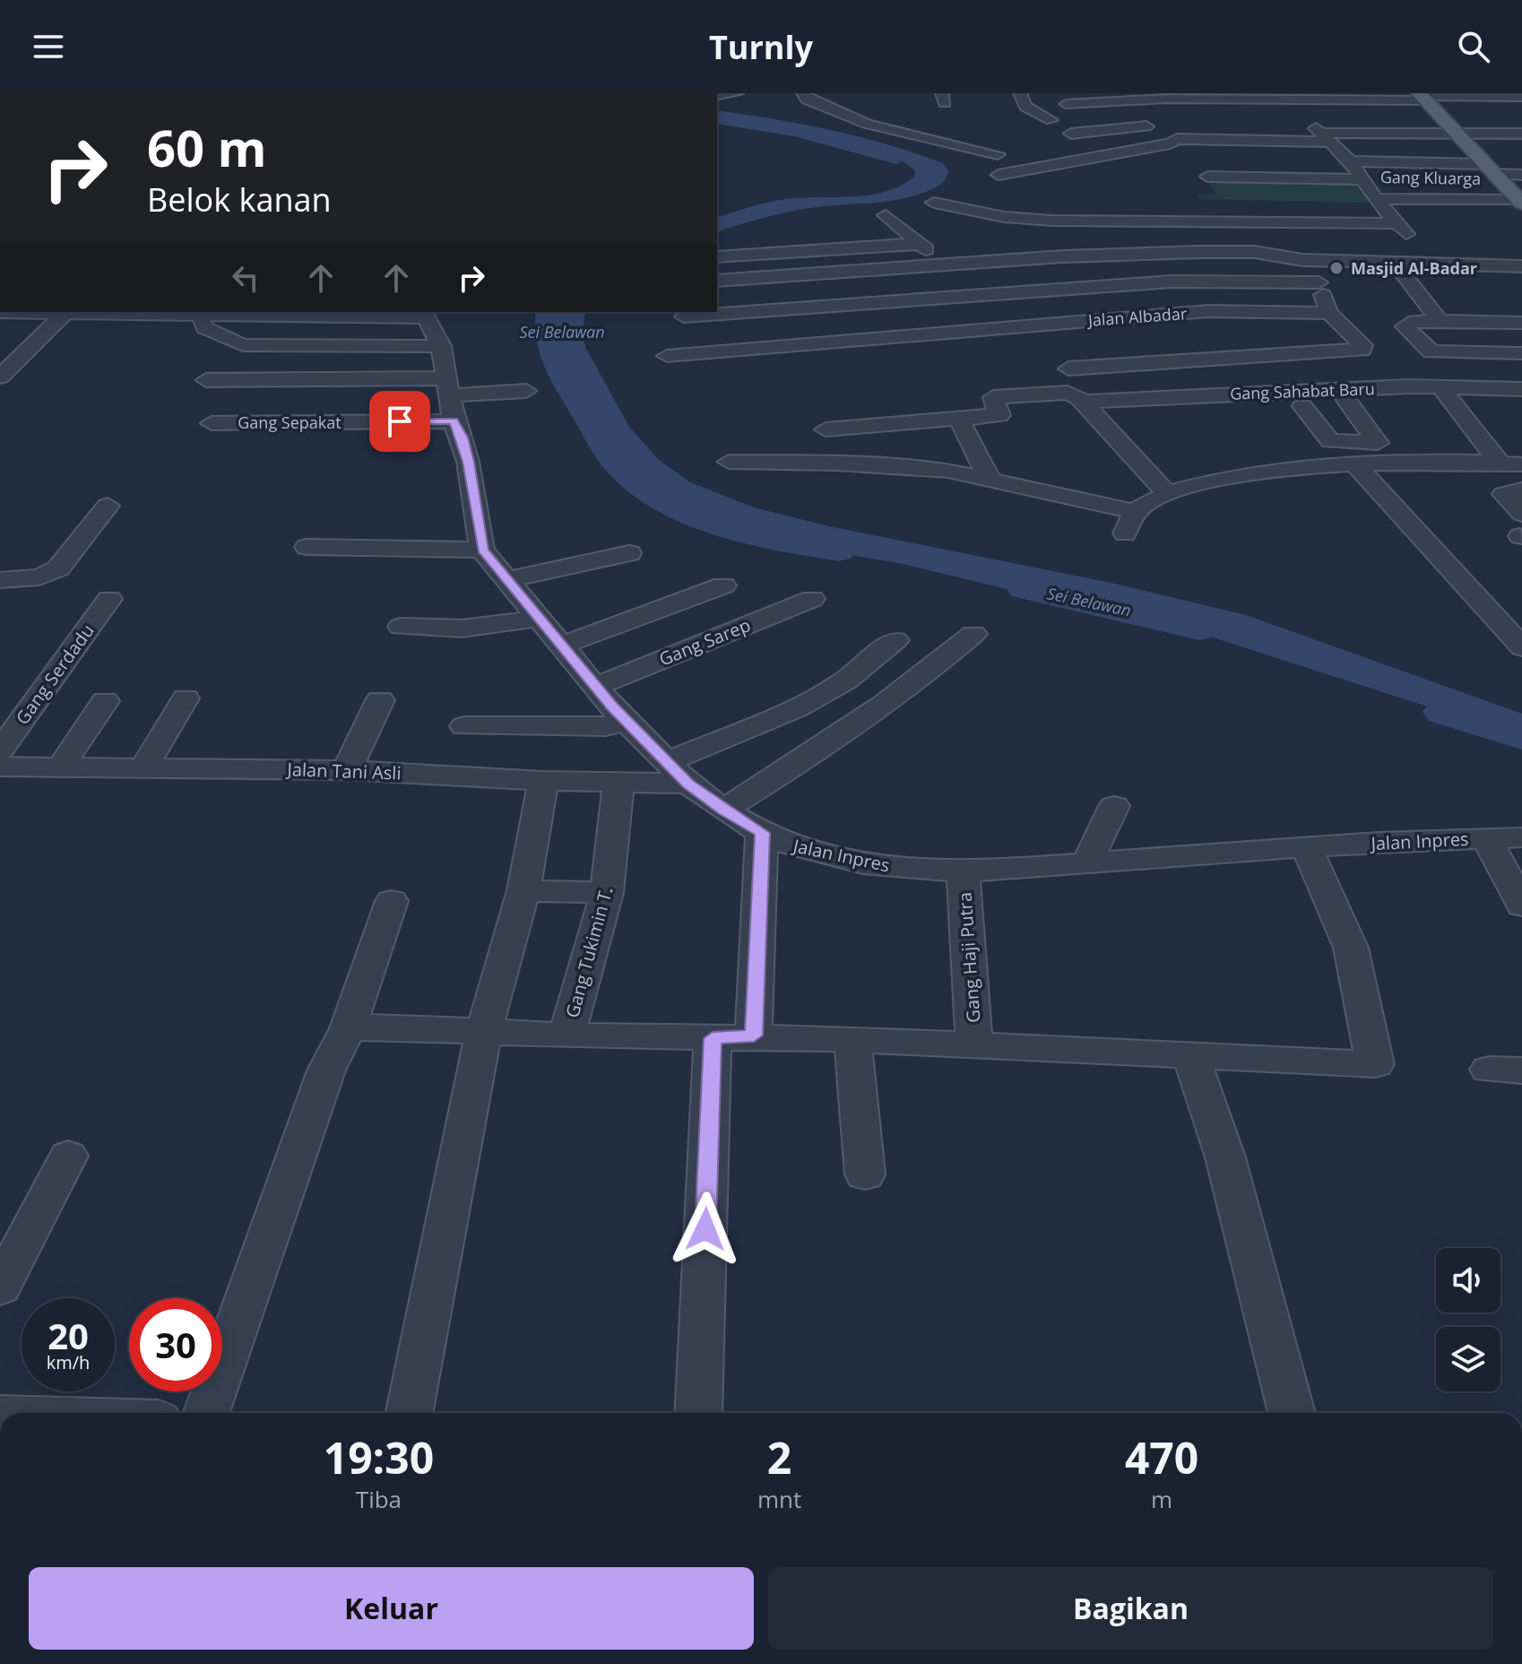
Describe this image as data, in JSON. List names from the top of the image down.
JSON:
{
  "streets": {
    "street": [
      "Gang Kluarga",
      "Jalan Albadar",
      "Gang Sahabat Baru",
      "Gang Sepakat",
      "Gang Sarep",
      "Gang Serdadu",
      "Jalan Tani Asli",
      "Jalan Inpres",
      "Gang Tukimin T.",
      "Gang Haji Putra"
    ]
  },
  "crossings": [
    ["Gang Sepakat", "Jalan Inpres"],
    ["Gang Sarep", "Jalan Inpres"],
    ["Jalan Tani Asli", "Jalan Inpres"],
    ["Jalan Tani Asli", "Gang Tukimin T."],
    ["Jalan Inpres", "Gang Haji Putra"]
  ],
  "water": ["Sei Belawan"],
  "places": ["Masjid Al-Badar"],
  "page": {
    "header": "Turnly",
    "turn": ["60 m", "Belok kanan"],
    "speed": "20 km/h",
    "limit": "30",
    "eta": [
      "19:30",
      "Tiba",
      "2",
      "mnt",
      "470",
      "m"
    ],
    "buttons": ["Keluar", "Bagikan"]
  }
}
